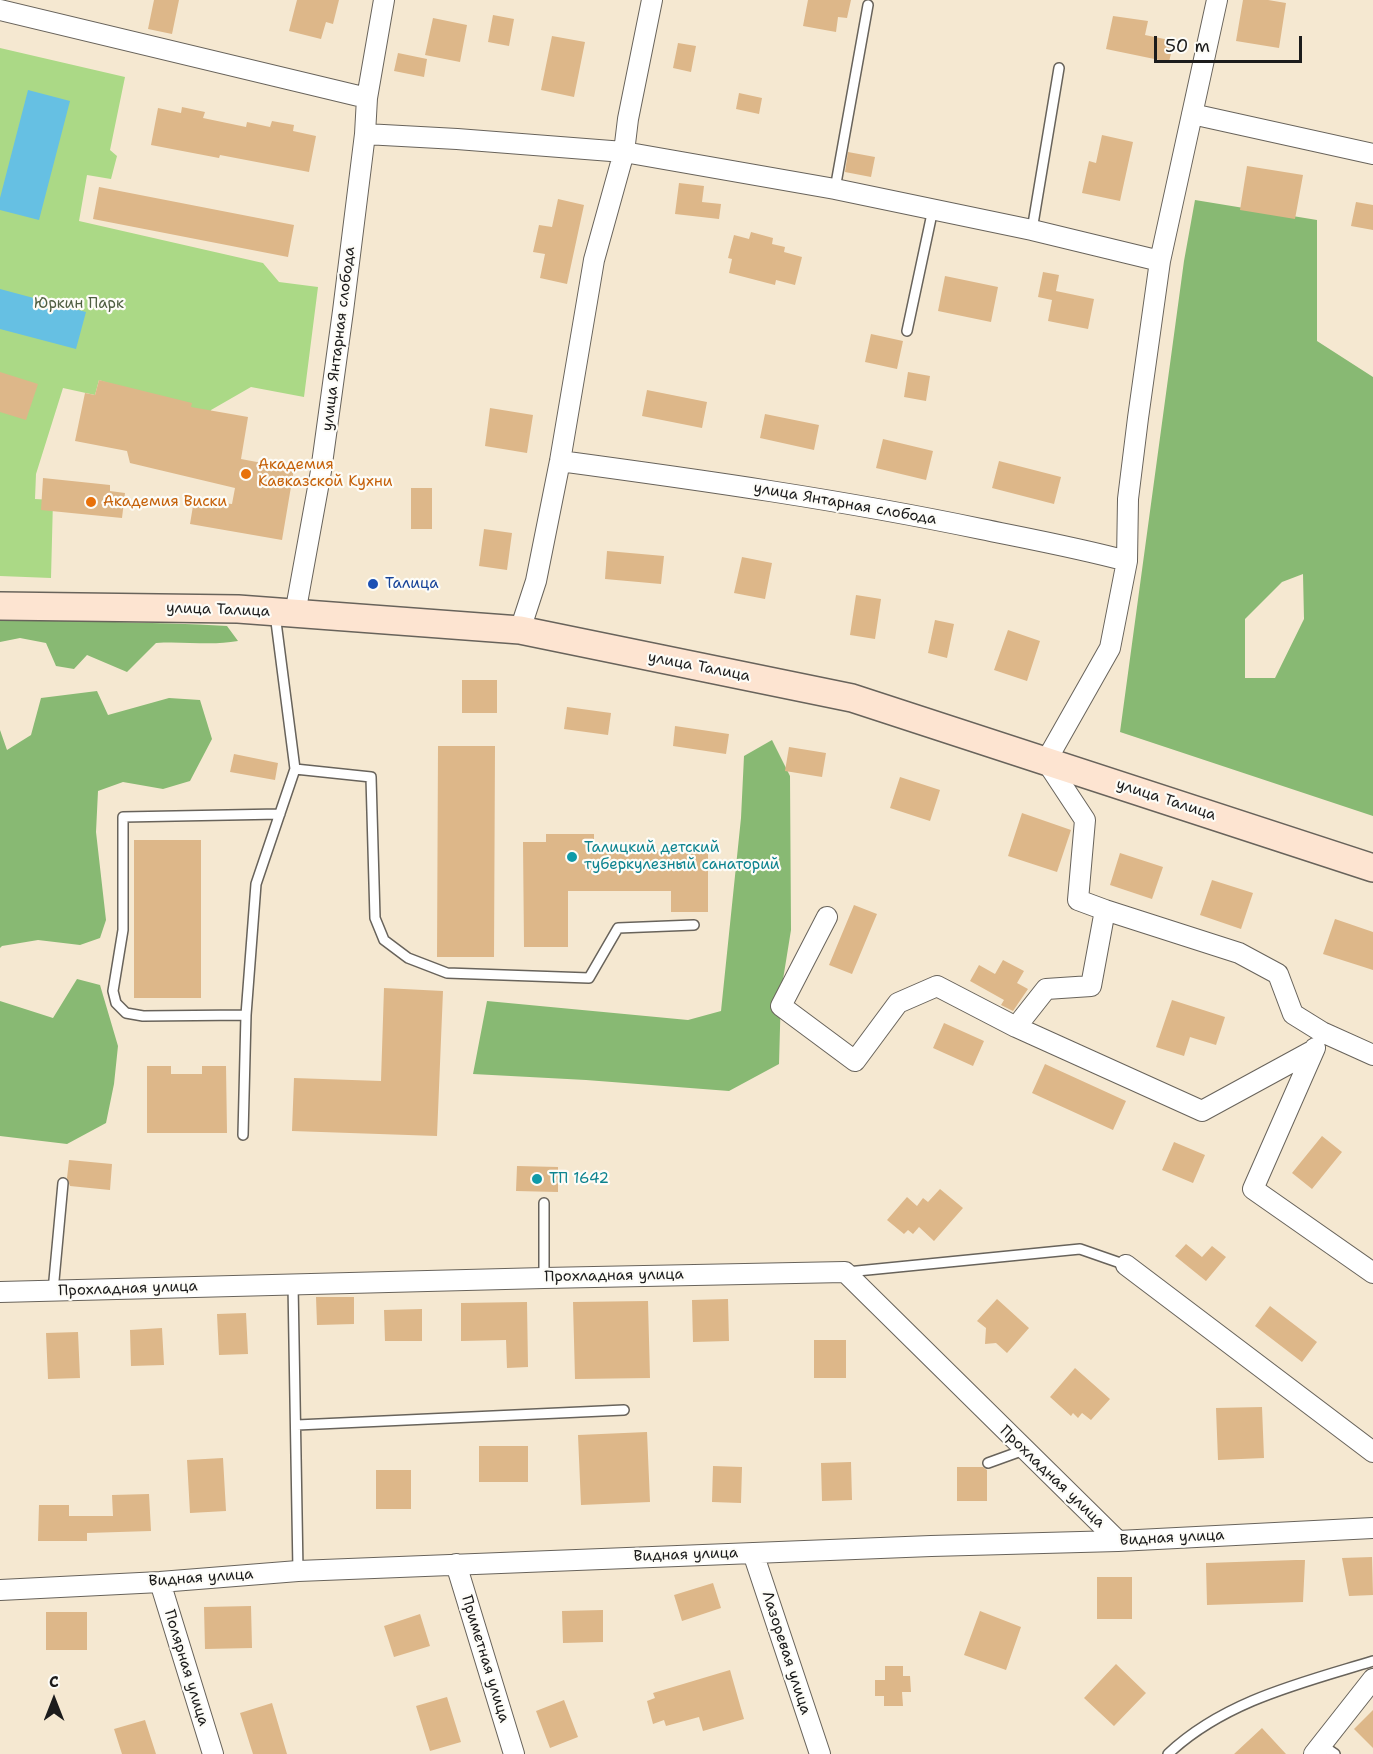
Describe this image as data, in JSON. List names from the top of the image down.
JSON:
{
  "streets": {
    "street": [
      "улица Янтарная слобода",
      "улица Талица",
      "Прохладная улица",
      "Видная улица",
      "Лазоревая улица",
      "Приметная улица",
      "Полярная улица"
    ]
  },
  "crossings": [
    ["улица Янтарная слобода", "улица Талица"],
    ["Прохладная улица", "Видная улица"],
    ["Видная улица", "Лазоревая улица"],
    ["Видная улица", "Приметная улица"],
    ["Видная улица", "Полярная улица"]
  ],
  "parks": ["Юркин Парк"],
  "places": [
    "Академия Кавказской Кухни",
    "Академия Виски",
    "Талица",
    "Талицкий детский туберкулезный санаторий",
    "ТП 1642"
  ],
  "scale_bar": "50 m",
  "north": "top"
}
